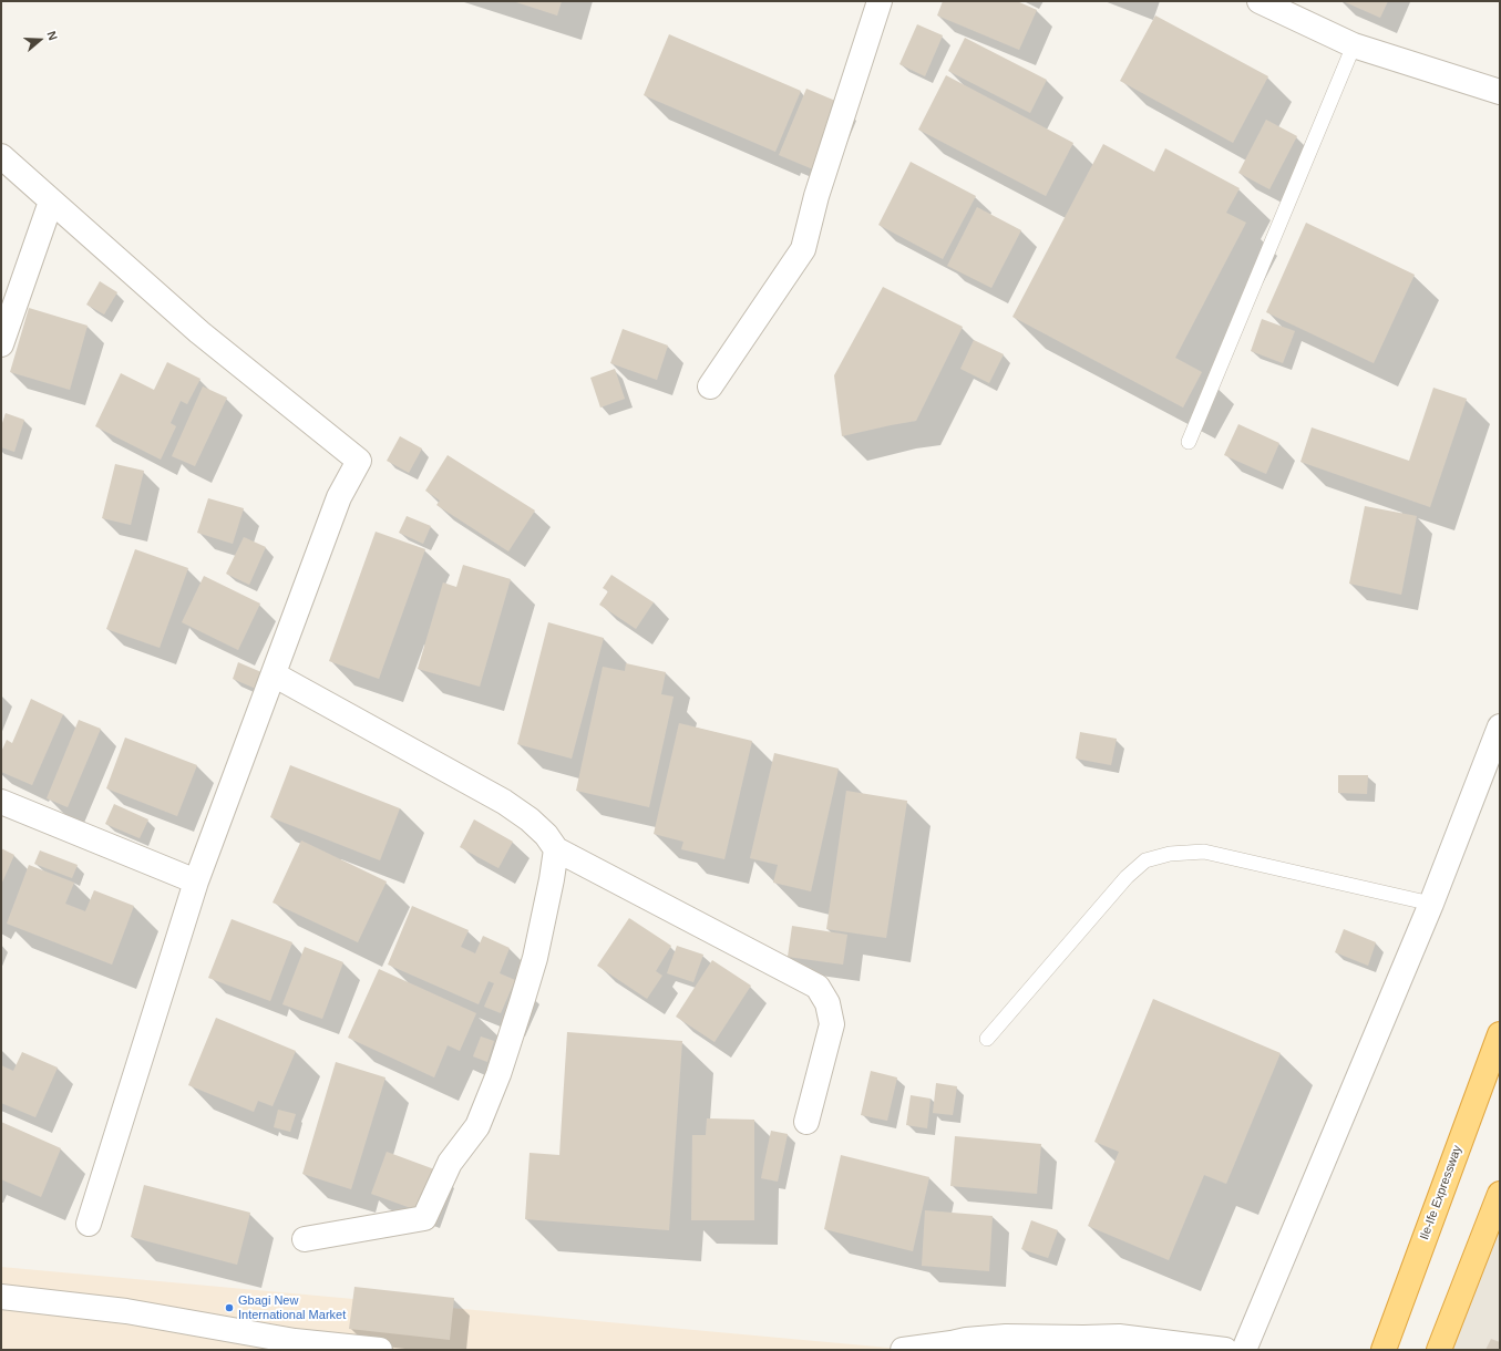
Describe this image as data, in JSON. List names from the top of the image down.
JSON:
{
  "streets": {
    "highway": ["Ile-Ife Expressway"]
  },
  "places": ["Gbagi New International Market"],
  "north": "right"
}
